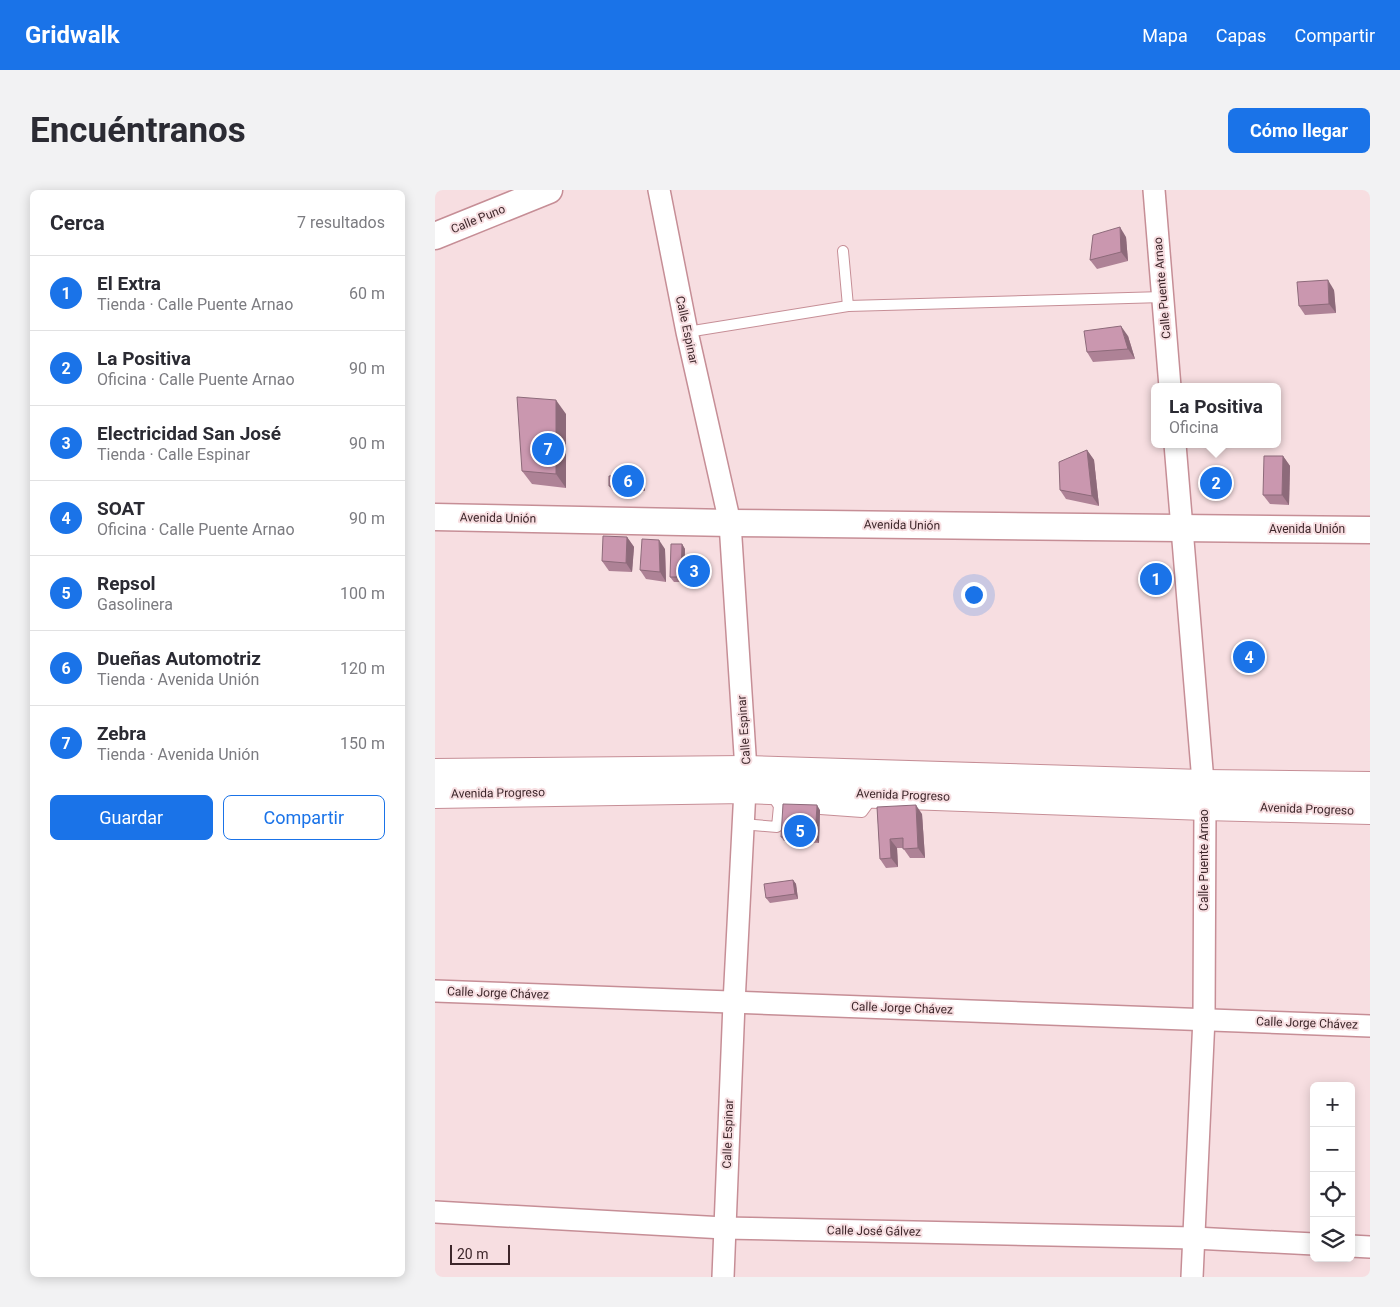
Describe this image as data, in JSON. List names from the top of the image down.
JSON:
{
  "streets": {
    "main road": ["Avenida Progreso"],
    "street": [
      "Calle Puno",
      "Calle Puente Arnao",
      "Calle Espinar",
      "Avenida Unión",
      "Calle Jorge Chávez",
      "Calle José Gálvez"
    ]
  },
  "crossings": [
    ["Calle Puente Arnao", "Avenida Unión"],
    ["Calle Puente Arnao", "Avenida Progreso"],
    ["Calle Puente Arnao", "Calle Jorge Chávez"],
    ["Calle Puente Arnao", "Calle José Gálvez"],
    ["Calle Espinar", "Avenida Unión"],
    ["Calle Espinar", "Avenida Progreso"],
    ["Calle Espinar", "Calle Jorge Chávez"],
    ["Calle Espinar", "Calle José Gálvez"]
  ],
  "scale_bar": "20 m",
  "page": {
    "header": "Gridwalk",
    "nav": ["Mapa", "Capas", "Compartir"],
    "buttons": [
      "Cómo llegar",
      ["Guardar", "Compartir"]
    ],
    "title": "Encuéntranos",
    "heading": ["Cerca", "7 resultados"],
    "list": [
      {
        "mark": "1",
        "name": "El Extra",
        "note": "Tienda · Calle Puente Arnao",
        "value": "60 m"
      },
      {
        "mark": "2",
        "name": "La Positiva",
        "note": "Oficina · Calle Puente Arnao",
        "value": "90 m"
      },
      {
        "mark": "3",
        "name": "Electricidad San José",
        "note": "Tienda · Calle Espinar",
        "value": "90 m"
      },
      {
        "mark": "4",
        "name": "SOAT",
        "note": "Oficina · Calle Puente Arnao",
        "value": "90 m"
      },
      {
        "mark": "5",
        "name": "Repsol",
        "note": "Gasolinera",
        "value": "100 m"
      },
      {
        "mark": "6",
        "name": "Dueñas Automotriz",
        "note": "Tienda · Avenida Unión",
        "value": "120 m"
      },
      {
        "mark": "7",
        "name": "Zebra",
        "note": "Tienda · Avenida Unión",
        "value": "150 m"
      }
    ],
    "popup": ["La Positiva", "Oficina"],
    "pins": [
      "7",
      "6",
      "2",
      "3",
      "1",
      "4",
      "5"
    ],
    "map_buttons": ["+", "−"],
    "scale": "20 m"
  }
}
